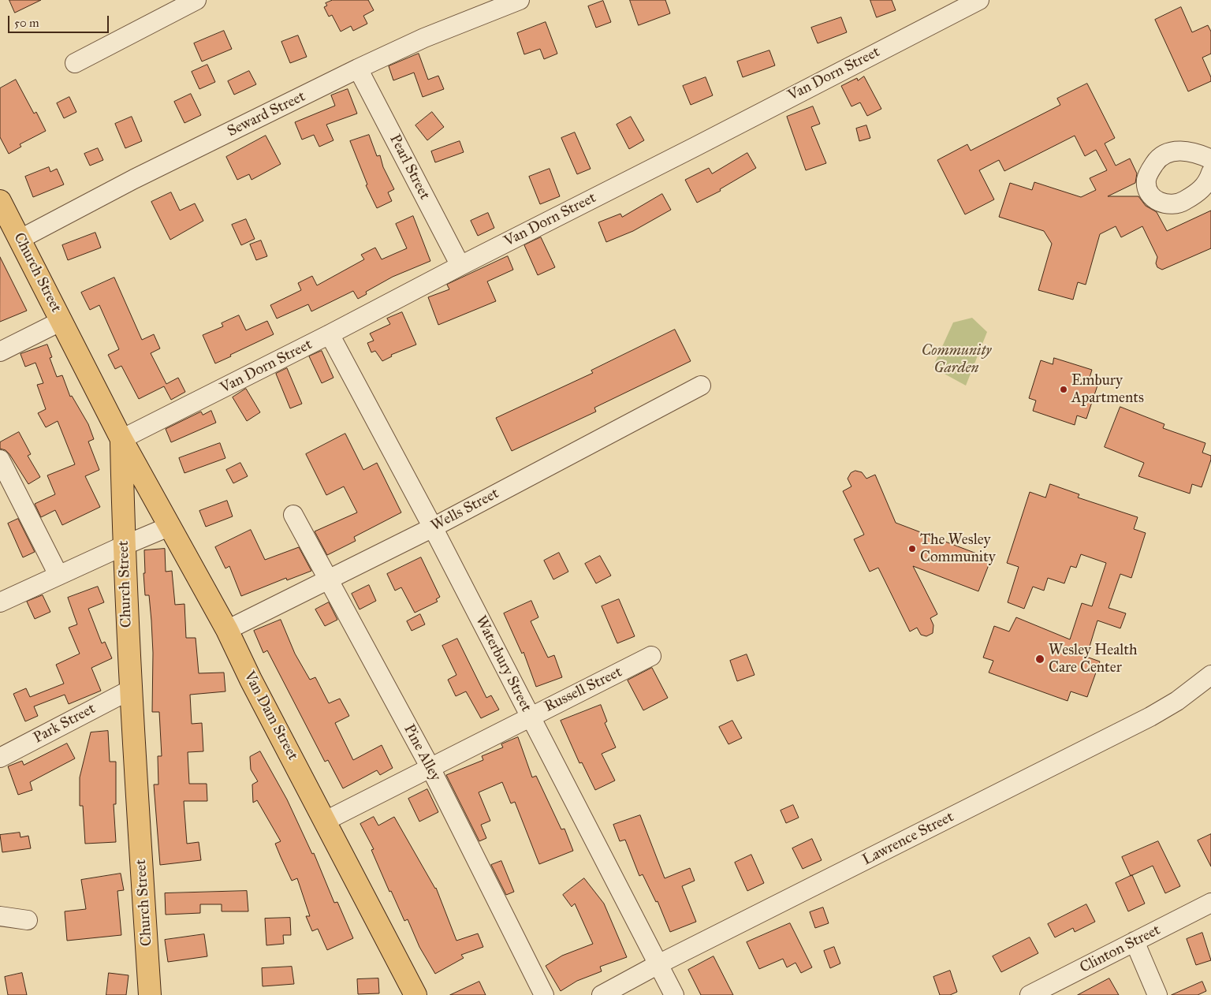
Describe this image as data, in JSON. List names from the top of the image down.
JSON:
{
  "streets": {
    "main road": ["Church Street", "Van Dam Street"],
    "street": [
      "Van Dorn Street",
      "Seward Street",
      "Pearl Street",
      "Wells Street",
      "Waterbury Street",
      "Russell Street",
      "Park Street",
      "Pine Alley",
      "Lawrence Street",
      "Clinton Street"
    ]
  },
  "crossings": [
    ["Van Dorn Street", "Pearl Street"],
    ["Van Dorn Street", "Church Street"],
    ["Van Dorn Street", "Waterbury Street"],
    ["Van Dorn Street", "Van Dam Street"],
    ["Seward Street", "Pearl Street"],
    ["Seward Street", "Church Street"],
    ["Church Street", "Van Dam Street"],
    ["Church Street", "Park Street"],
    ["Wells Street", "Waterbury Street"],
    ["Wells Street", "Van Dam Street"],
    ["Wells Street", "Pine Alley"],
    ["Waterbury Street", "Russell Street"],
    ["Waterbury Street", "Lawrence Street"],
    ["Russell Street", "Van Dam Street"],
    ["Russell Street", "Pine Alley"]
  ],
  "parks": ["Community Garden"],
  "places": ["Embury Apartments", "The Wesley Community", "Wesley Health Care Center"],
  "scale_bar": "50 m"
}
